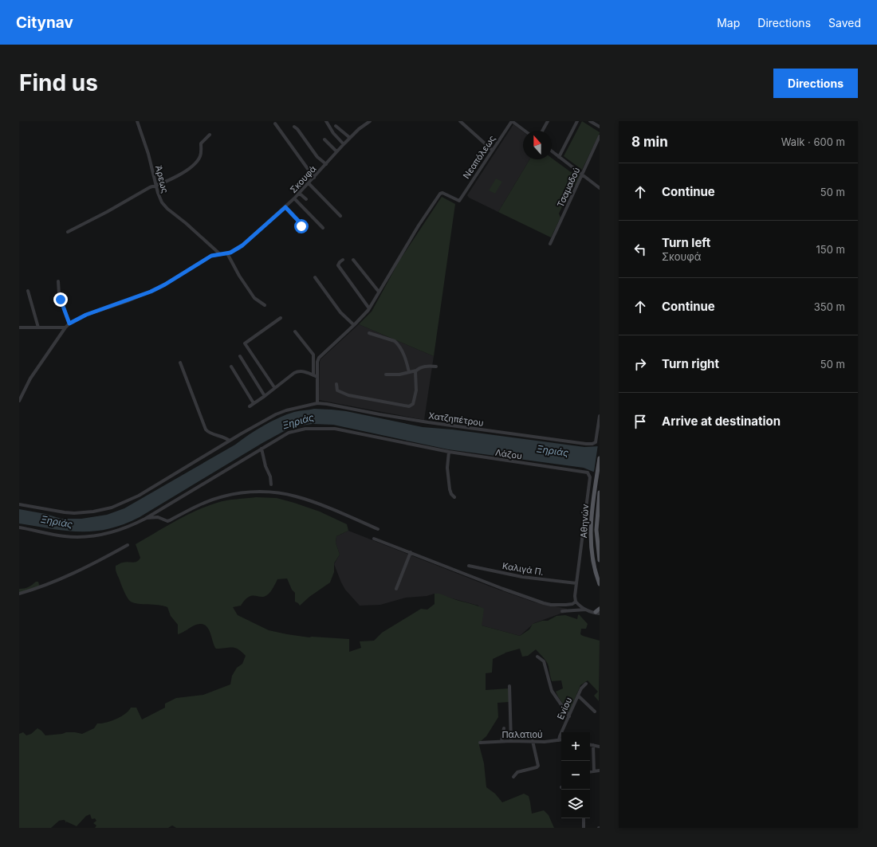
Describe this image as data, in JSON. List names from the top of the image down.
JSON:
{
  "streets": {
    "main road": ["Αθηνών"],
    "street": [
      "Νεαπόλεως",
      "Άρεως",
      "Σκουφά",
      "Τσαμαδού",
      "Χατζηπέτρου",
      "Λάζου",
      "Καλιγά Π.",
      "Ενίου",
      "Παλατιού"
    ]
  },
  "crossings": [
    ["Λάζου", "Αθηνών"],
    ["Αθηνών", "Καλιγά Π."],
    ["Ενίου", "Παλατιού"]
  ],
  "water": ["Ξηριάς"],
  "north": "top",
  "page": {
    "header": "Citynav",
    "nav": ["Map", "Directions", "Saved"],
    "buttons": "Directions",
    "title": "Find us",
    "heading": ["8 min", "Walk · 600 m"],
    "list": [
      ["Continue", "50 m"],
      ["Turn left", "Σκουφά", "150 m"],
      ["Continue", "350 m"],
      ["Turn right", "50 m"],
      "Arrive at destination"
    ],
    "map_buttons": ["+", "−"]
  }
}
